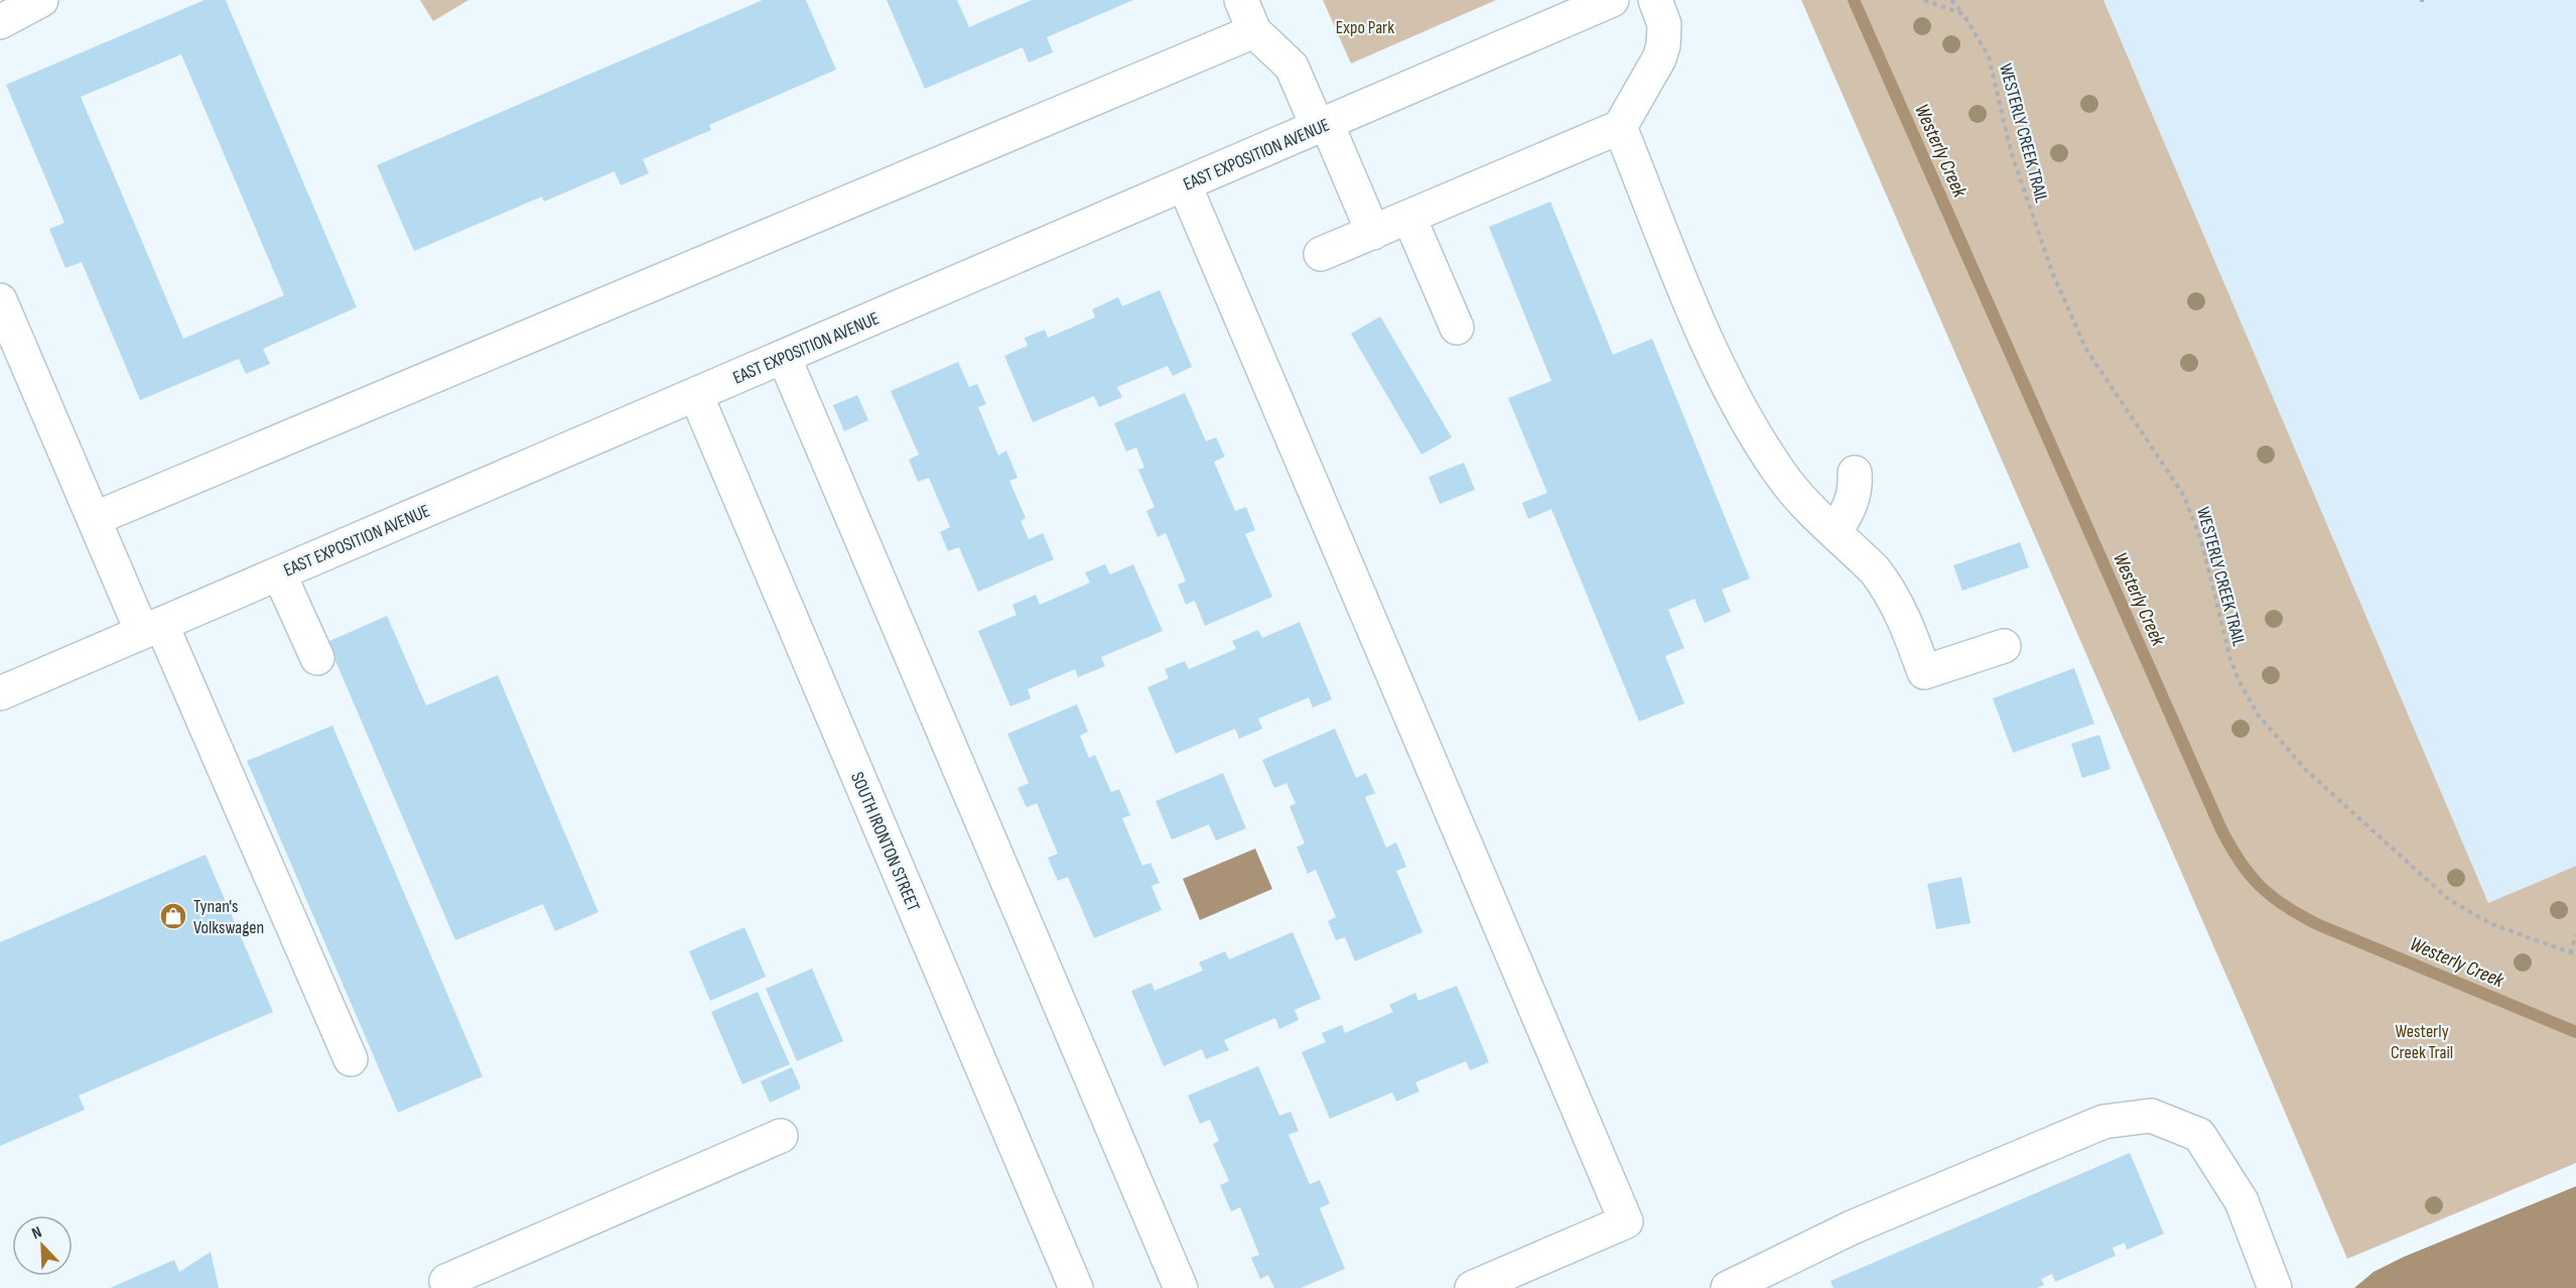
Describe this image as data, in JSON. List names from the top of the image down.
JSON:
{
  "streets": {
    "street": ["EAST EXPOSITION AVENUE", "SOUTH IRONTON STREET"],
    "path": ["WESTERLY CREEK TRAIL"]
  },
  "crossings": [
    ["EAST EXPOSITION AVENUE", "SOUTH IRONTON STREET"]
  ],
  "water": ["Westerly Creek"],
  "parks": ["Expo Park", "Westerly Creek Trail"],
  "places": {
    "shop": ["Tynan's Volkswagen"]
  },
  "north": "top left"
}
